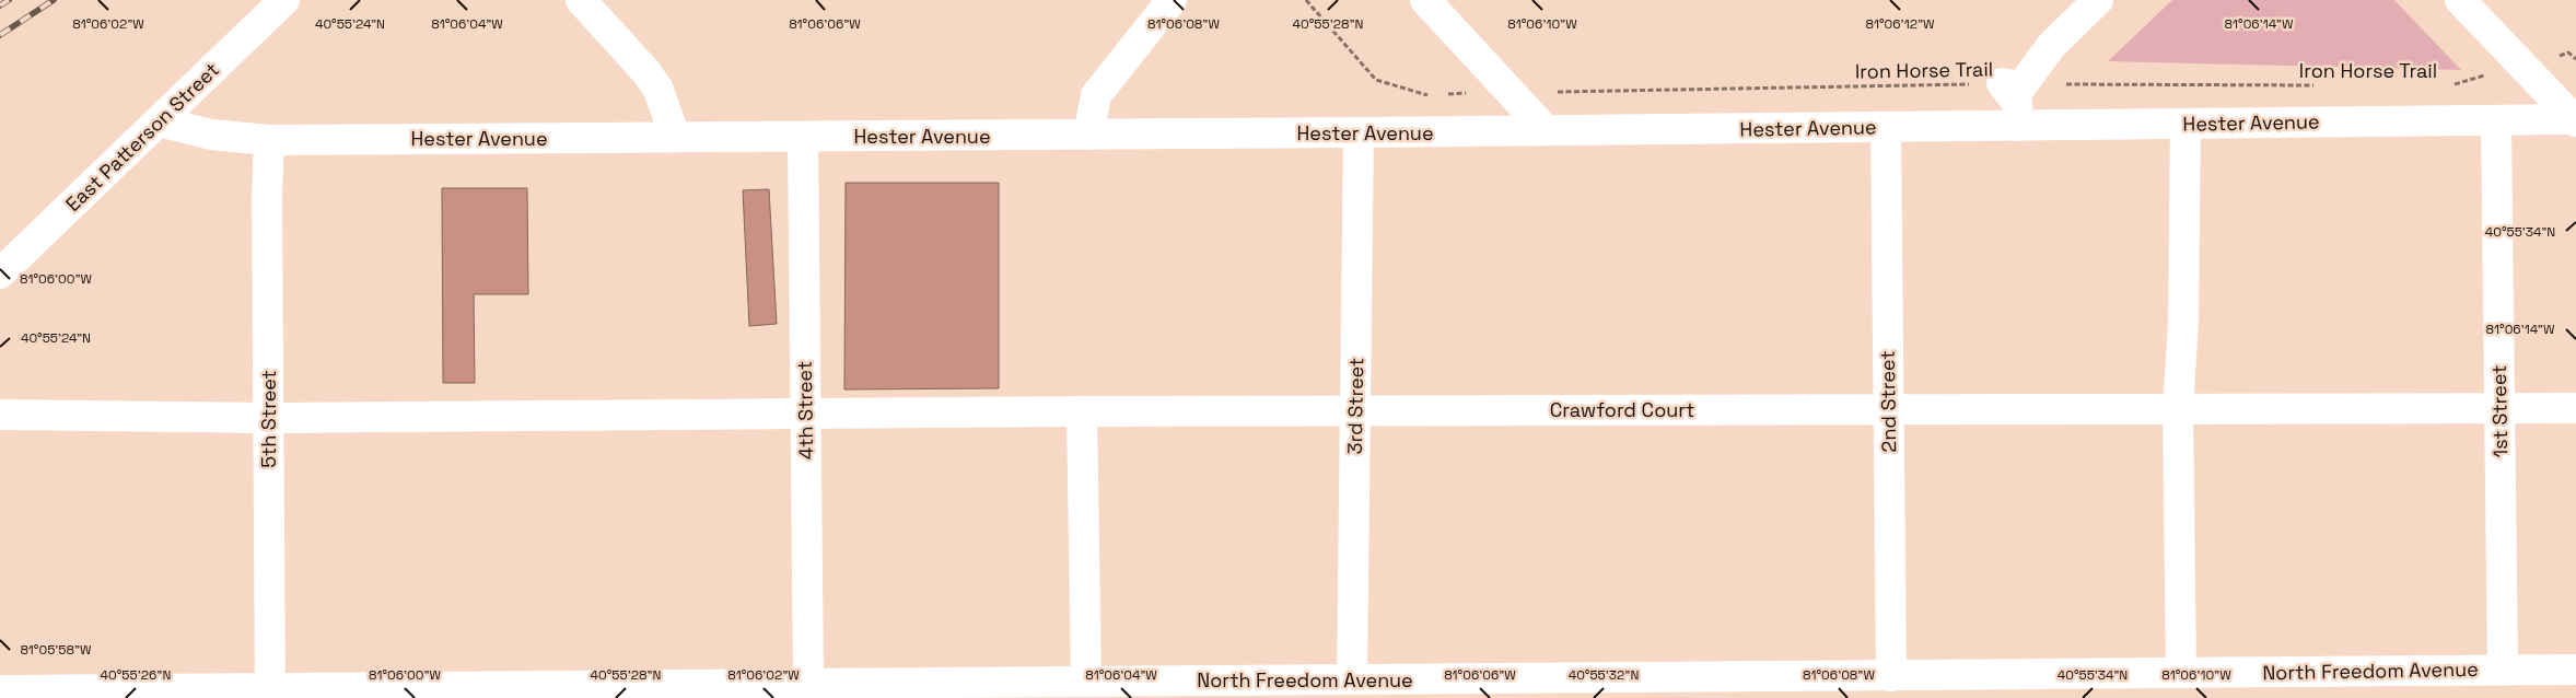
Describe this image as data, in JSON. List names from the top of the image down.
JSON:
{
  "streets": {
    "street": [
      "Hester Avenue",
      "East Patterson Street",
      "2nd Street",
      "3rd Street",
      "Crawford Court",
      "4th Street",
      "1st Street",
      "5th Street",
      "North Freedom Avenue"
    ],
    "path": ["Iron Horse Trail"]
  },
  "crossings": [
    ["Hester Avenue", "East Patterson Street"],
    ["Hester Avenue", "2nd Street"],
    ["Hester Avenue", "3rd Street"],
    ["Hester Avenue", "4th Street"],
    ["Hester Avenue", "1st Street"],
    ["Hester Avenue", "5th Street"],
    ["2nd Street", "Crawford Court"],
    ["2nd Street", "North Freedom Avenue"],
    ["3rd Street", "Crawford Court"],
    ["3rd Street", "North Freedom Avenue"],
    ["Crawford Court", "4th Street"],
    ["Crawford Court", "1st Street"],
    ["Crawford Court", "5th Street"],
    ["4th Street", "North Freedom Avenue"],
    ["1st Street", "North Freedom Avenue"],
    ["5th Street", "North Freedom Avenue"]
  ],
  "coordinates": [
    "40°55'24\"N",
    "40°55'28\"N",
    "81°06'02\"W",
    "81°06'04\"W",
    "81°06'06\"W",
    "81°06'08\"W",
    "81°06'10\"W",
    "81°06'12\"W",
    "81°06'14\"W",
    "40°55'34\"N",
    "81°06'00\"W",
    "81°05'58\"W",
    "40°55'26\"N",
    "40°55'32\"N"
  ]
}
